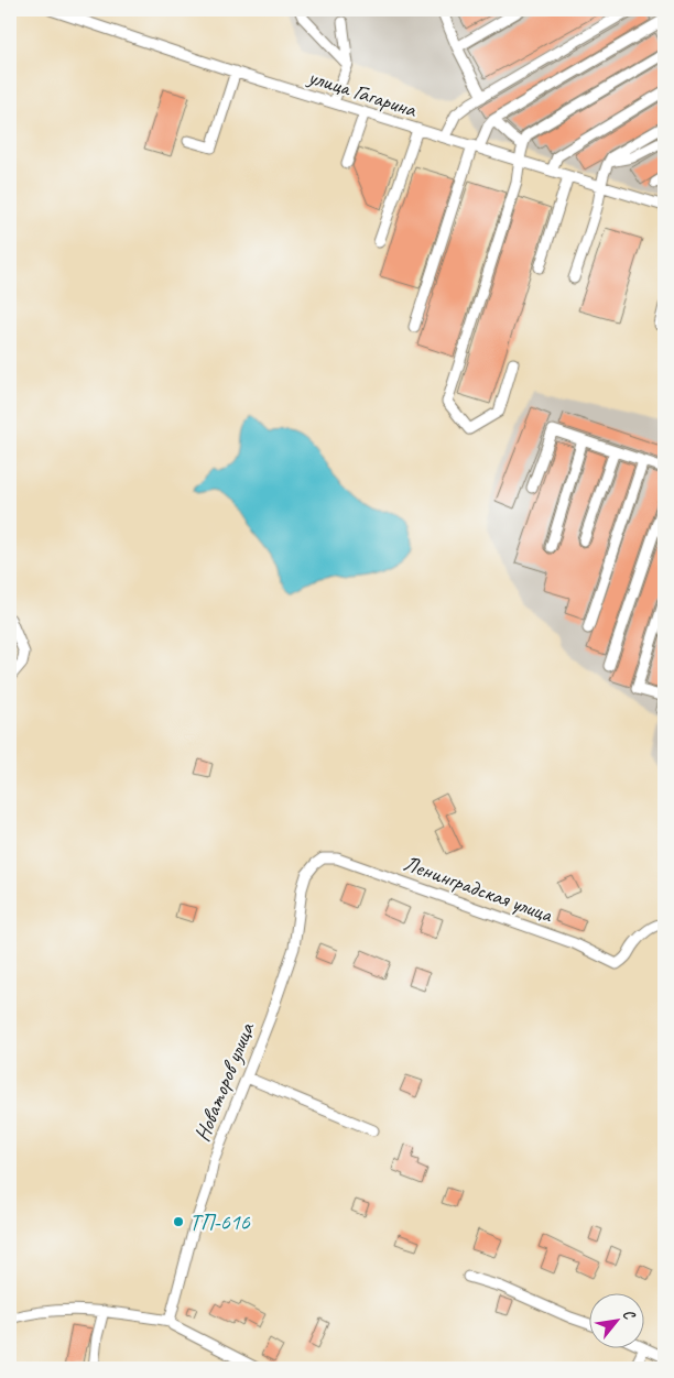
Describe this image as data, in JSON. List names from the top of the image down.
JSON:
{
  "streets": {
    "street": ["улица Гагарина", "Ленинградская улица", "Новаторов улица"]
  },
  "crossings": [
    ["Ленинградская улица", "Новаторов улица"]
  ],
  "places": ["ТП-616"],
  "north": "top right"
}
